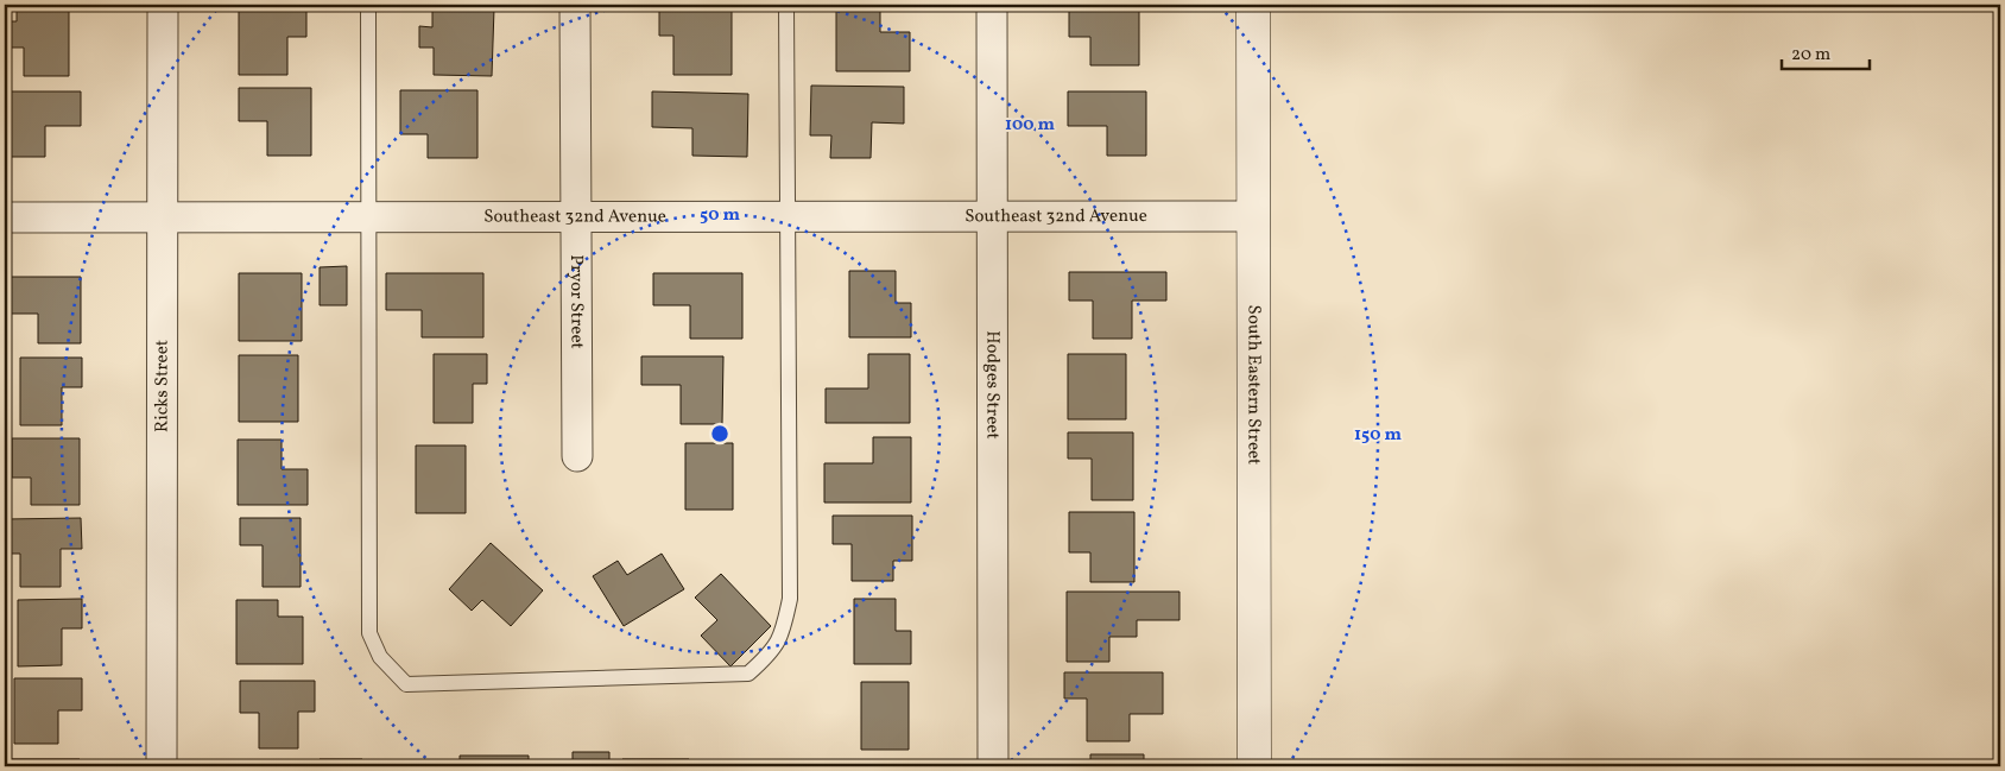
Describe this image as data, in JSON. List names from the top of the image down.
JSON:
{
  "streets": {
    "main road": ["South Eastern Street"],
    "street": [
      "Southeast 32nd Avenue",
      "Pryor Street",
      "Hodges Street",
      "Ricks Street"
    ]
  },
  "crossings": [
    ["Southeast 32nd Avenue", "Pryor Street"],
    ["Southeast 32nd Avenue", "Hodges Street"],
    ["Southeast 32nd Avenue", "Ricks Street"],
    ["Southeast 32nd Avenue", "South Eastern Street"]
  ],
  "scale_bar": "20 m",
  "rings": ["100 m", "50 m", "150 m"]
}
